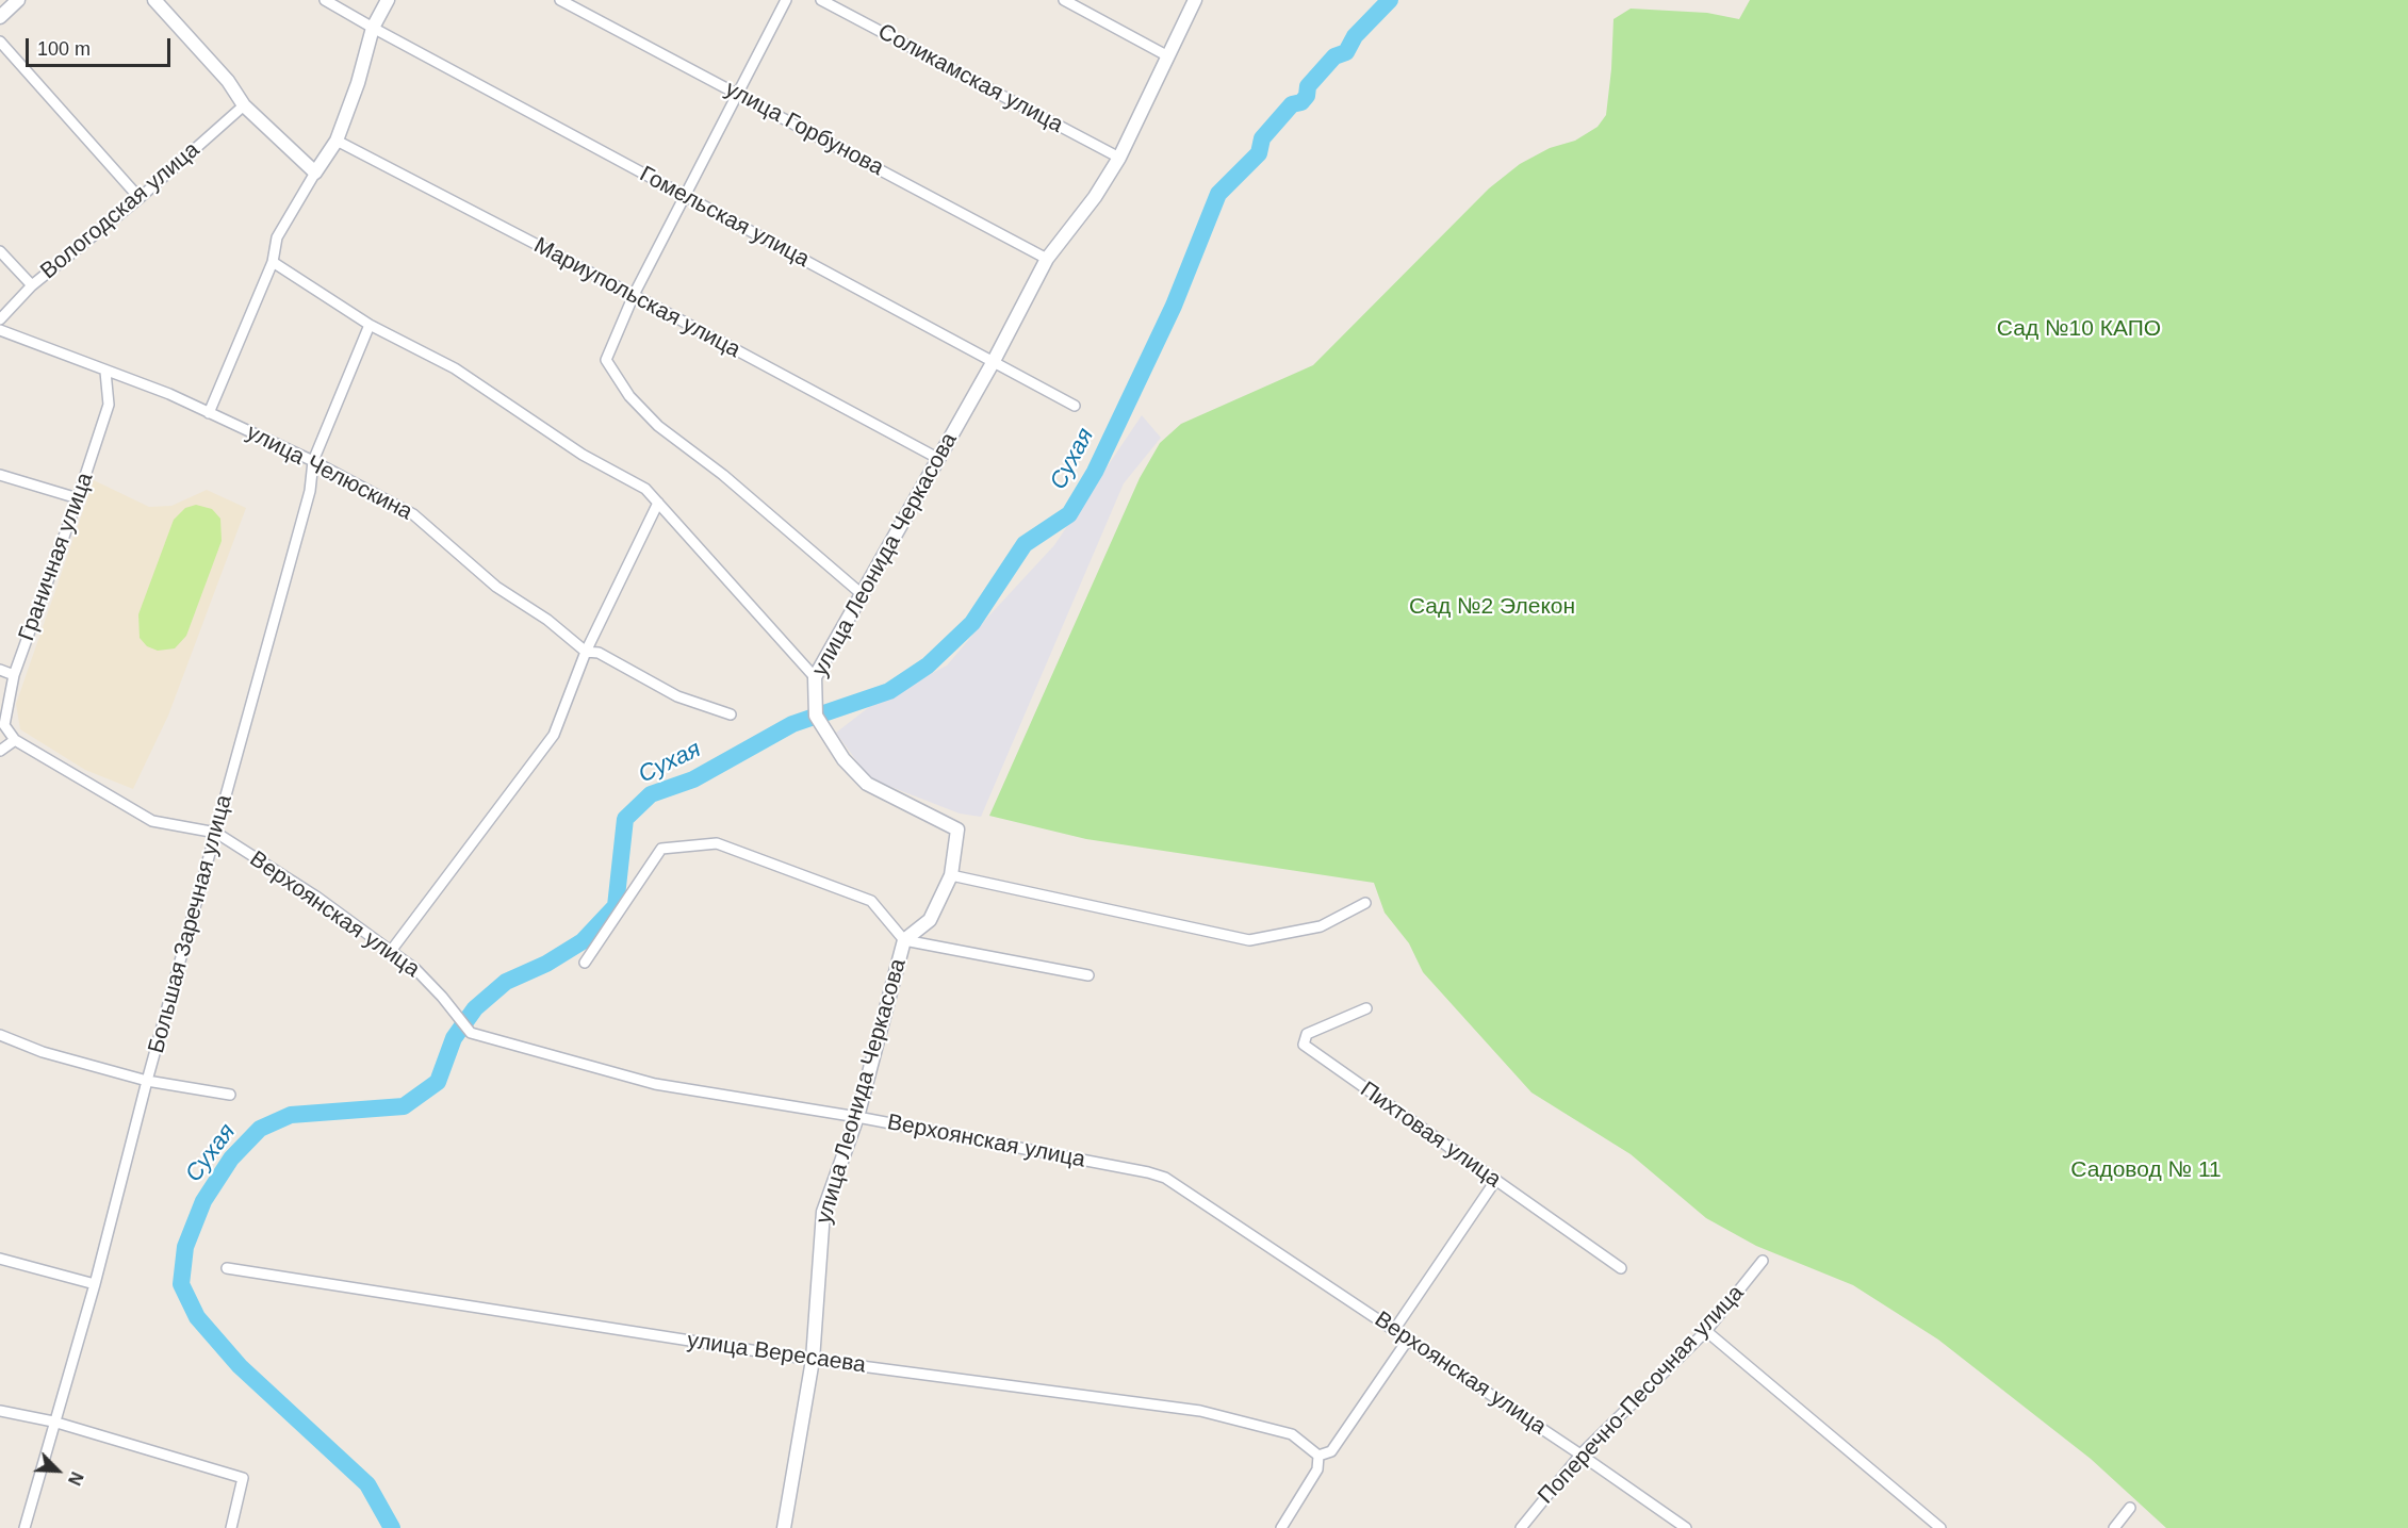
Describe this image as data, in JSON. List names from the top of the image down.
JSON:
{
  "streets": {
    "street": [
      "Соликамская улица",
      "улица Горбунова",
      "Вологодская улица",
      "Гомельская улица",
      "Мариупольская улица",
      "улица Челюскина",
      "улица Леонида Черкасова",
      "Граничная улица",
      "Верхоянская улица",
      "Большая Заречная улица",
      "Пихтовая улица",
      "улица Вересаева",
      "Поперечно-Песочная улица"
    ]
  },
  "crossings": [
    ["Соликамская улица", "улица Леонида Черкасова"],
    ["улица Горбунова", "улица Леонида Черкасова"],
    ["Гомельская улица", "улица Леонида Черкасова"],
    ["Мариупольская улица", "улица Леонида Черкасова"],
    ["улица Челюскина", "Граничная улица"],
    ["улица Челюскина", "Большая Заречная улица"],
    ["улица Леонида Черкасова", "Верхоянская улица"],
    ["улица Леонида Черкасова", "улица Вересаева"],
    ["Граничная улица", "Верхоянская улица"],
    ["Верхоянская улица", "Большая Заречная улица"],
    ["Верхоянская улица", "Поперечно-Песочная улица"]
  ],
  "water": ["Сухая"],
  "parks": ["Сад №10 КАПО", "Сад №2 Элекон", "Садовод № 11"],
  "scale_bar": "100 m",
  "north": "bottom right"
}
